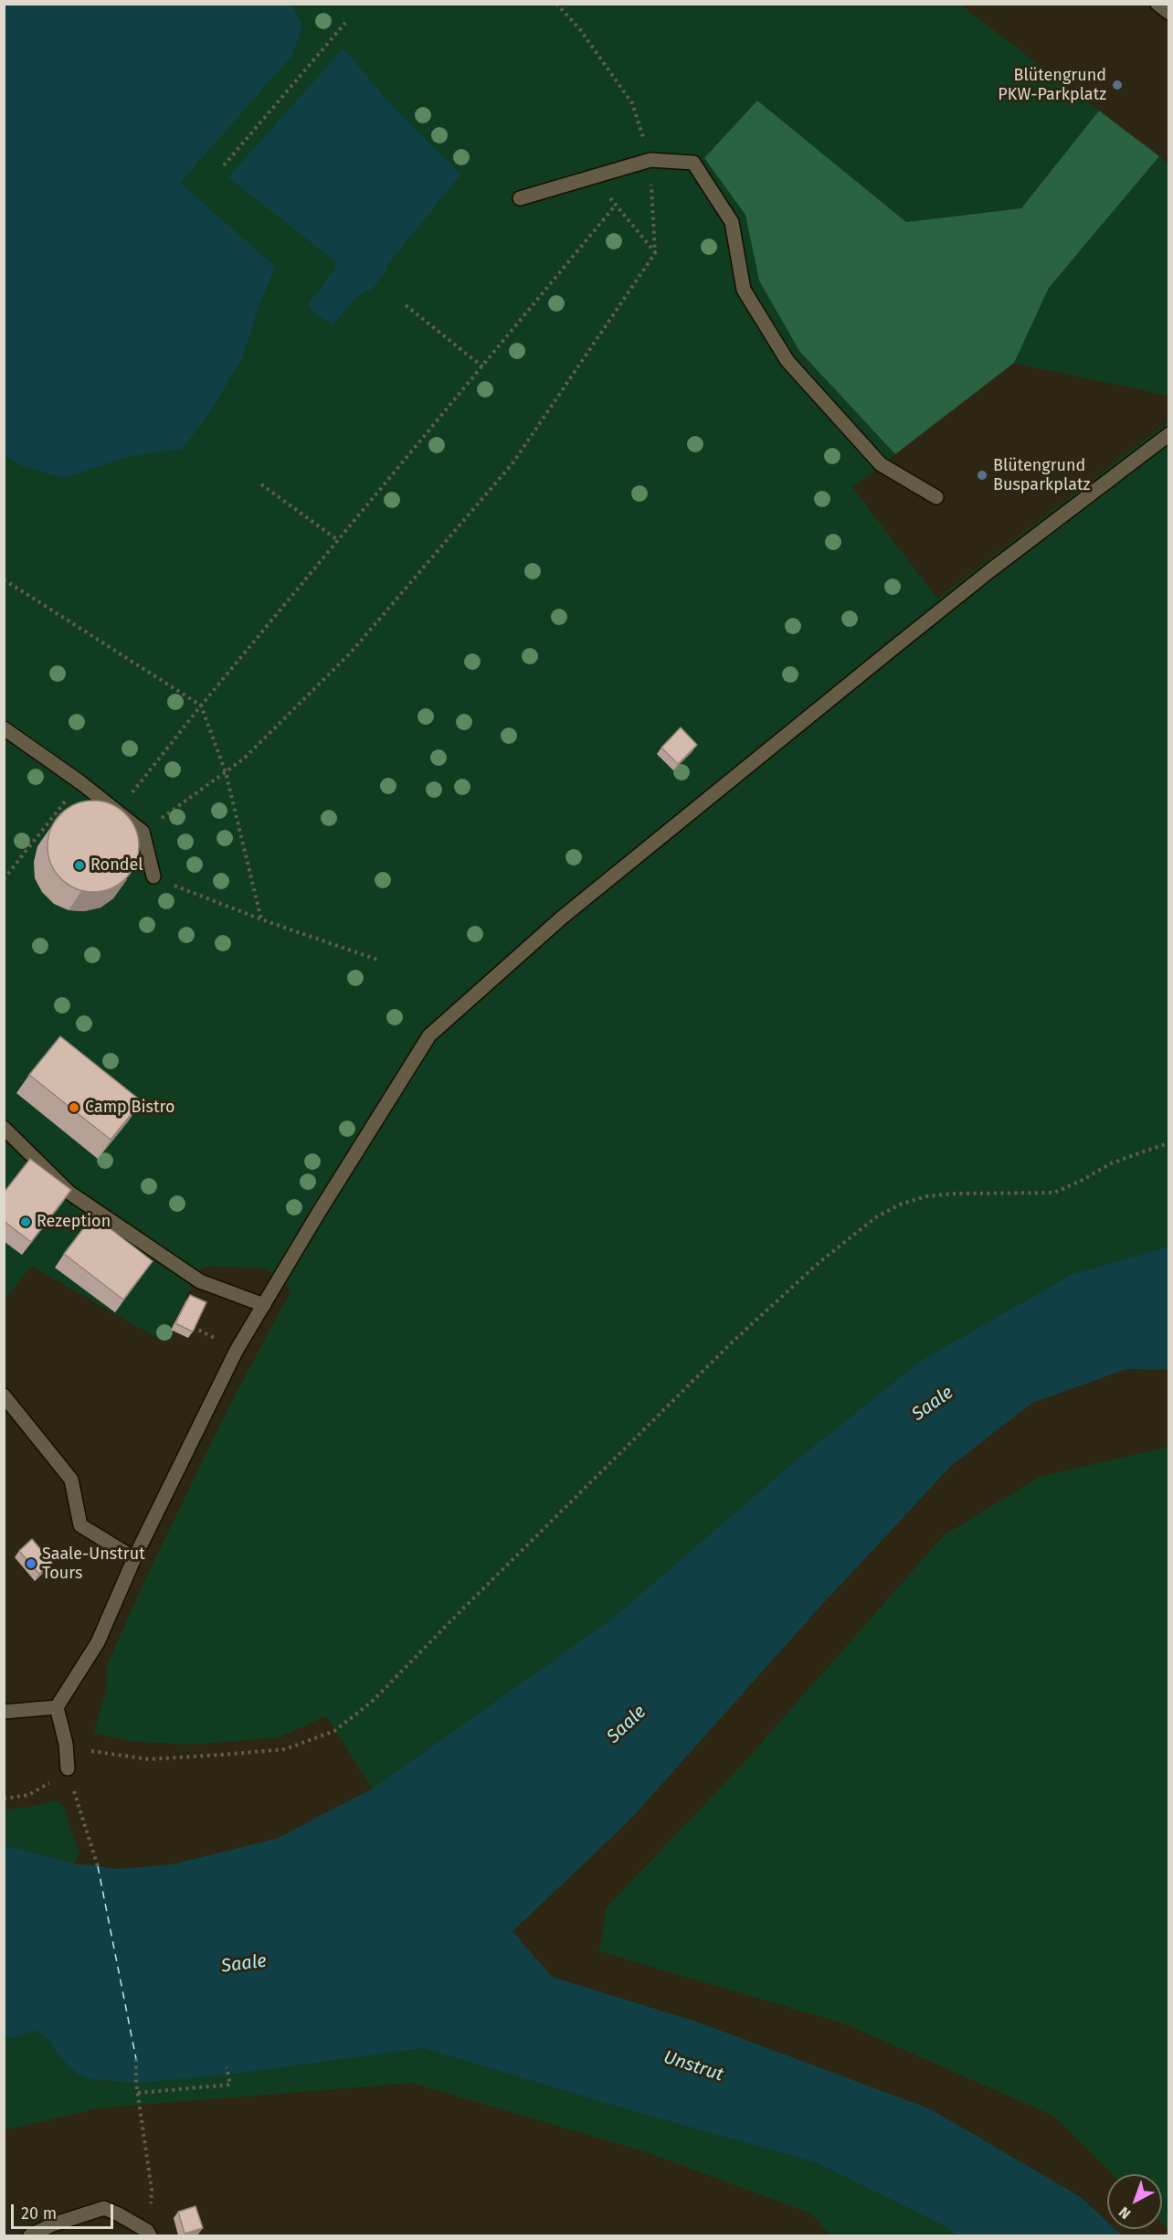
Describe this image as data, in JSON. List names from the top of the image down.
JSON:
{
  "water": ["Saale", "Unstrut"],
  "places": [
    "Blütengrund PKW-Parkplatz",
    "Blütengrund Busparkplatz",
    "Rondel",
    "Camp Bistro",
    "Rezeption",
    "Saale-Unstrut Tours"
  ],
  "scale_bar": "20 m",
  "north": "bottom left"
}
